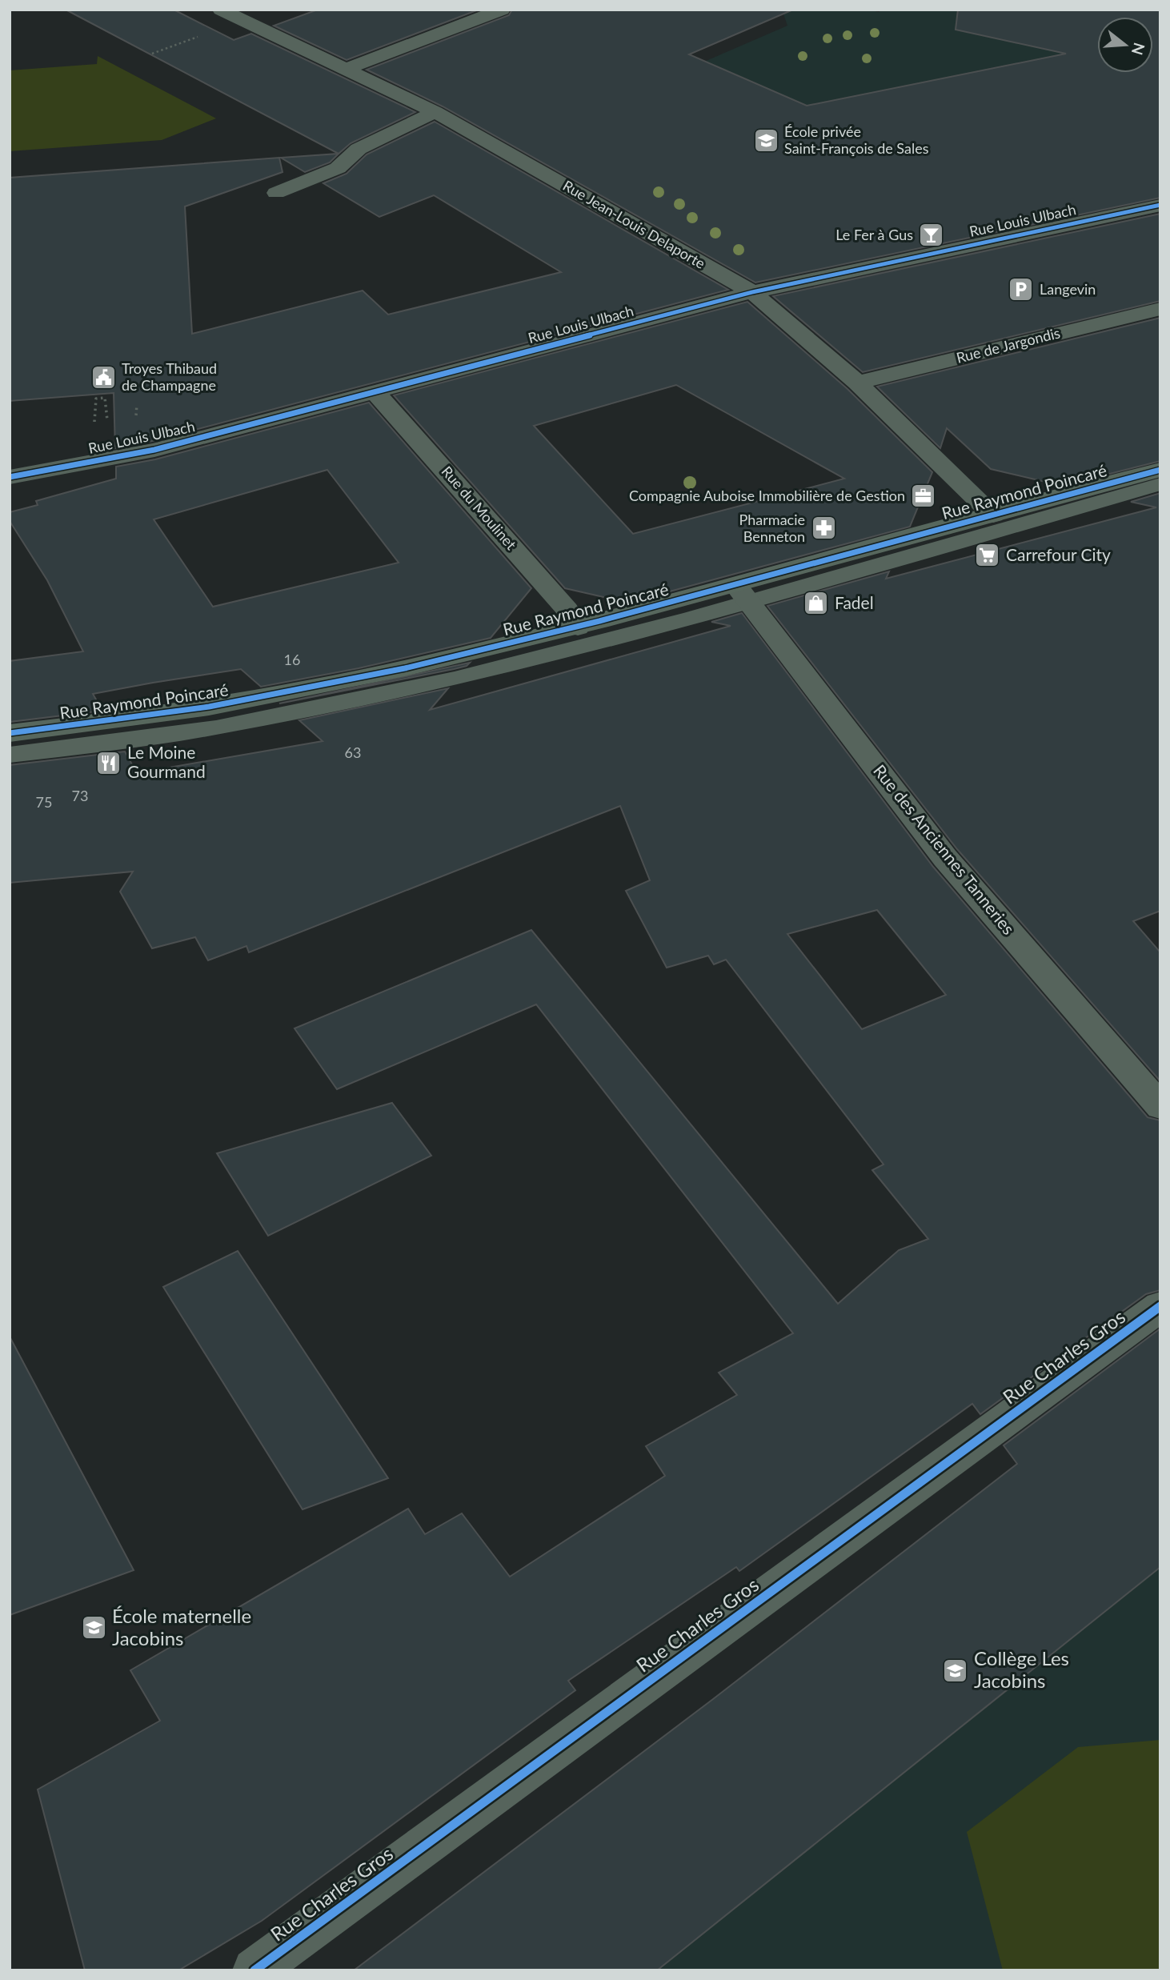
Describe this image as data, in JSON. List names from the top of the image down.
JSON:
{
  "streets": {
    "street": [
      "Rue Louis Ulbach",
      "Rue Jean-Louis Delaporte",
      "Rue de Jargondis",
      "Rue Raymond Poincaré",
      "Rue du Moulinet",
      "Rue des Anciennes Tanneries",
      "Rue Charles Gros"
    ]
  },
  "crossings": [
    ["Rue Louis Ulbach", "Rue Jean-Louis Delaporte"],
    ["Rue Louis Ulbach", "Rue du Moulinet"],
    ["Rue Jean-Louis Delaporte", "Rue de Jargondis"],
    ["Rue Jean-Louis Delaporte", "Rue Raymond Poincaré"],
    ["Rue Raymond Poincaré", "Rue du Moulinet"],
    ["Rue Raymond Poincaré", "Rue des Anciennes Tanneries"]
  ],
  "places": {
    "school or university": ["École privée Saint-François de Sales", "École maternelle Jacobins", "Collège Les Jacobins"],
    "bar": ["Le Fer à Gus"],
    "parking": ["Langevin"],
    "public building": ["Troyes Thibaud de Champagne"],
    "office": ["Compagnie Auboise Immobilière de Gestion"],
    "pharmacy": ["Pharmacie Benneton"],
    "supermarket": ["Carrefour City"],
    "shop": ["Fadel"],
    "restaurant": ["Le Moine Gourmand"]
  },
  "house_numbers": [
    "16",
    "63",
    "73",
    "75"
  ],
  "north": "right"
}
